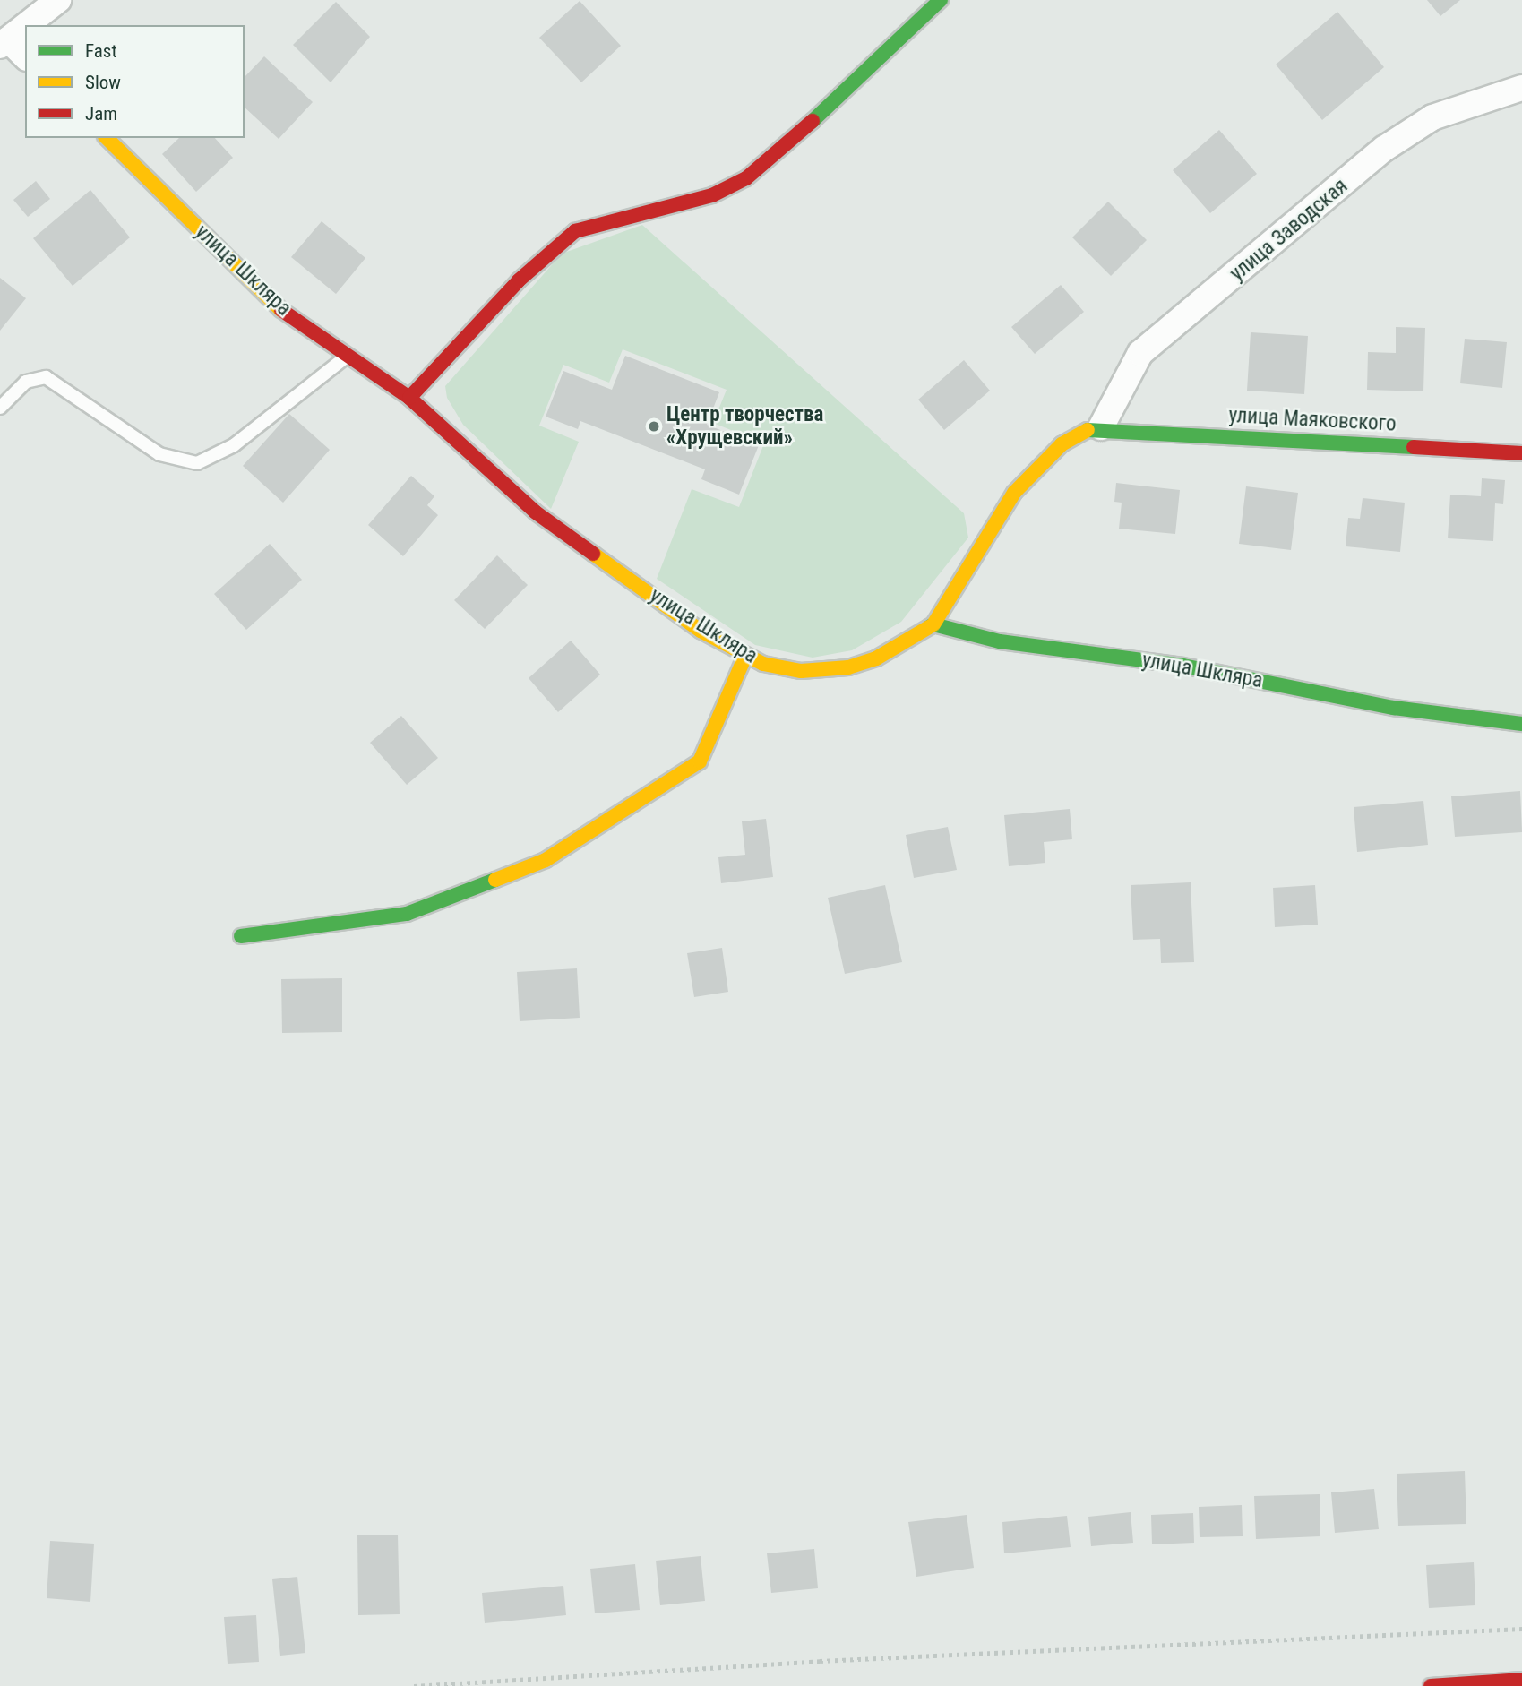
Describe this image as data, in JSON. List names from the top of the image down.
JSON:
{
  "streets": {
    "street": ["улица Заводская", "улица Шкляра", "улица Маяковского"]
  },
  "crossings": [
    ["улица Заводская", "улица Маяковского"]
  ],
  "places": ["Центр творчества «Хрущевский»"],
  "legend": ["Fast", "Slow", "Jam"]
}
